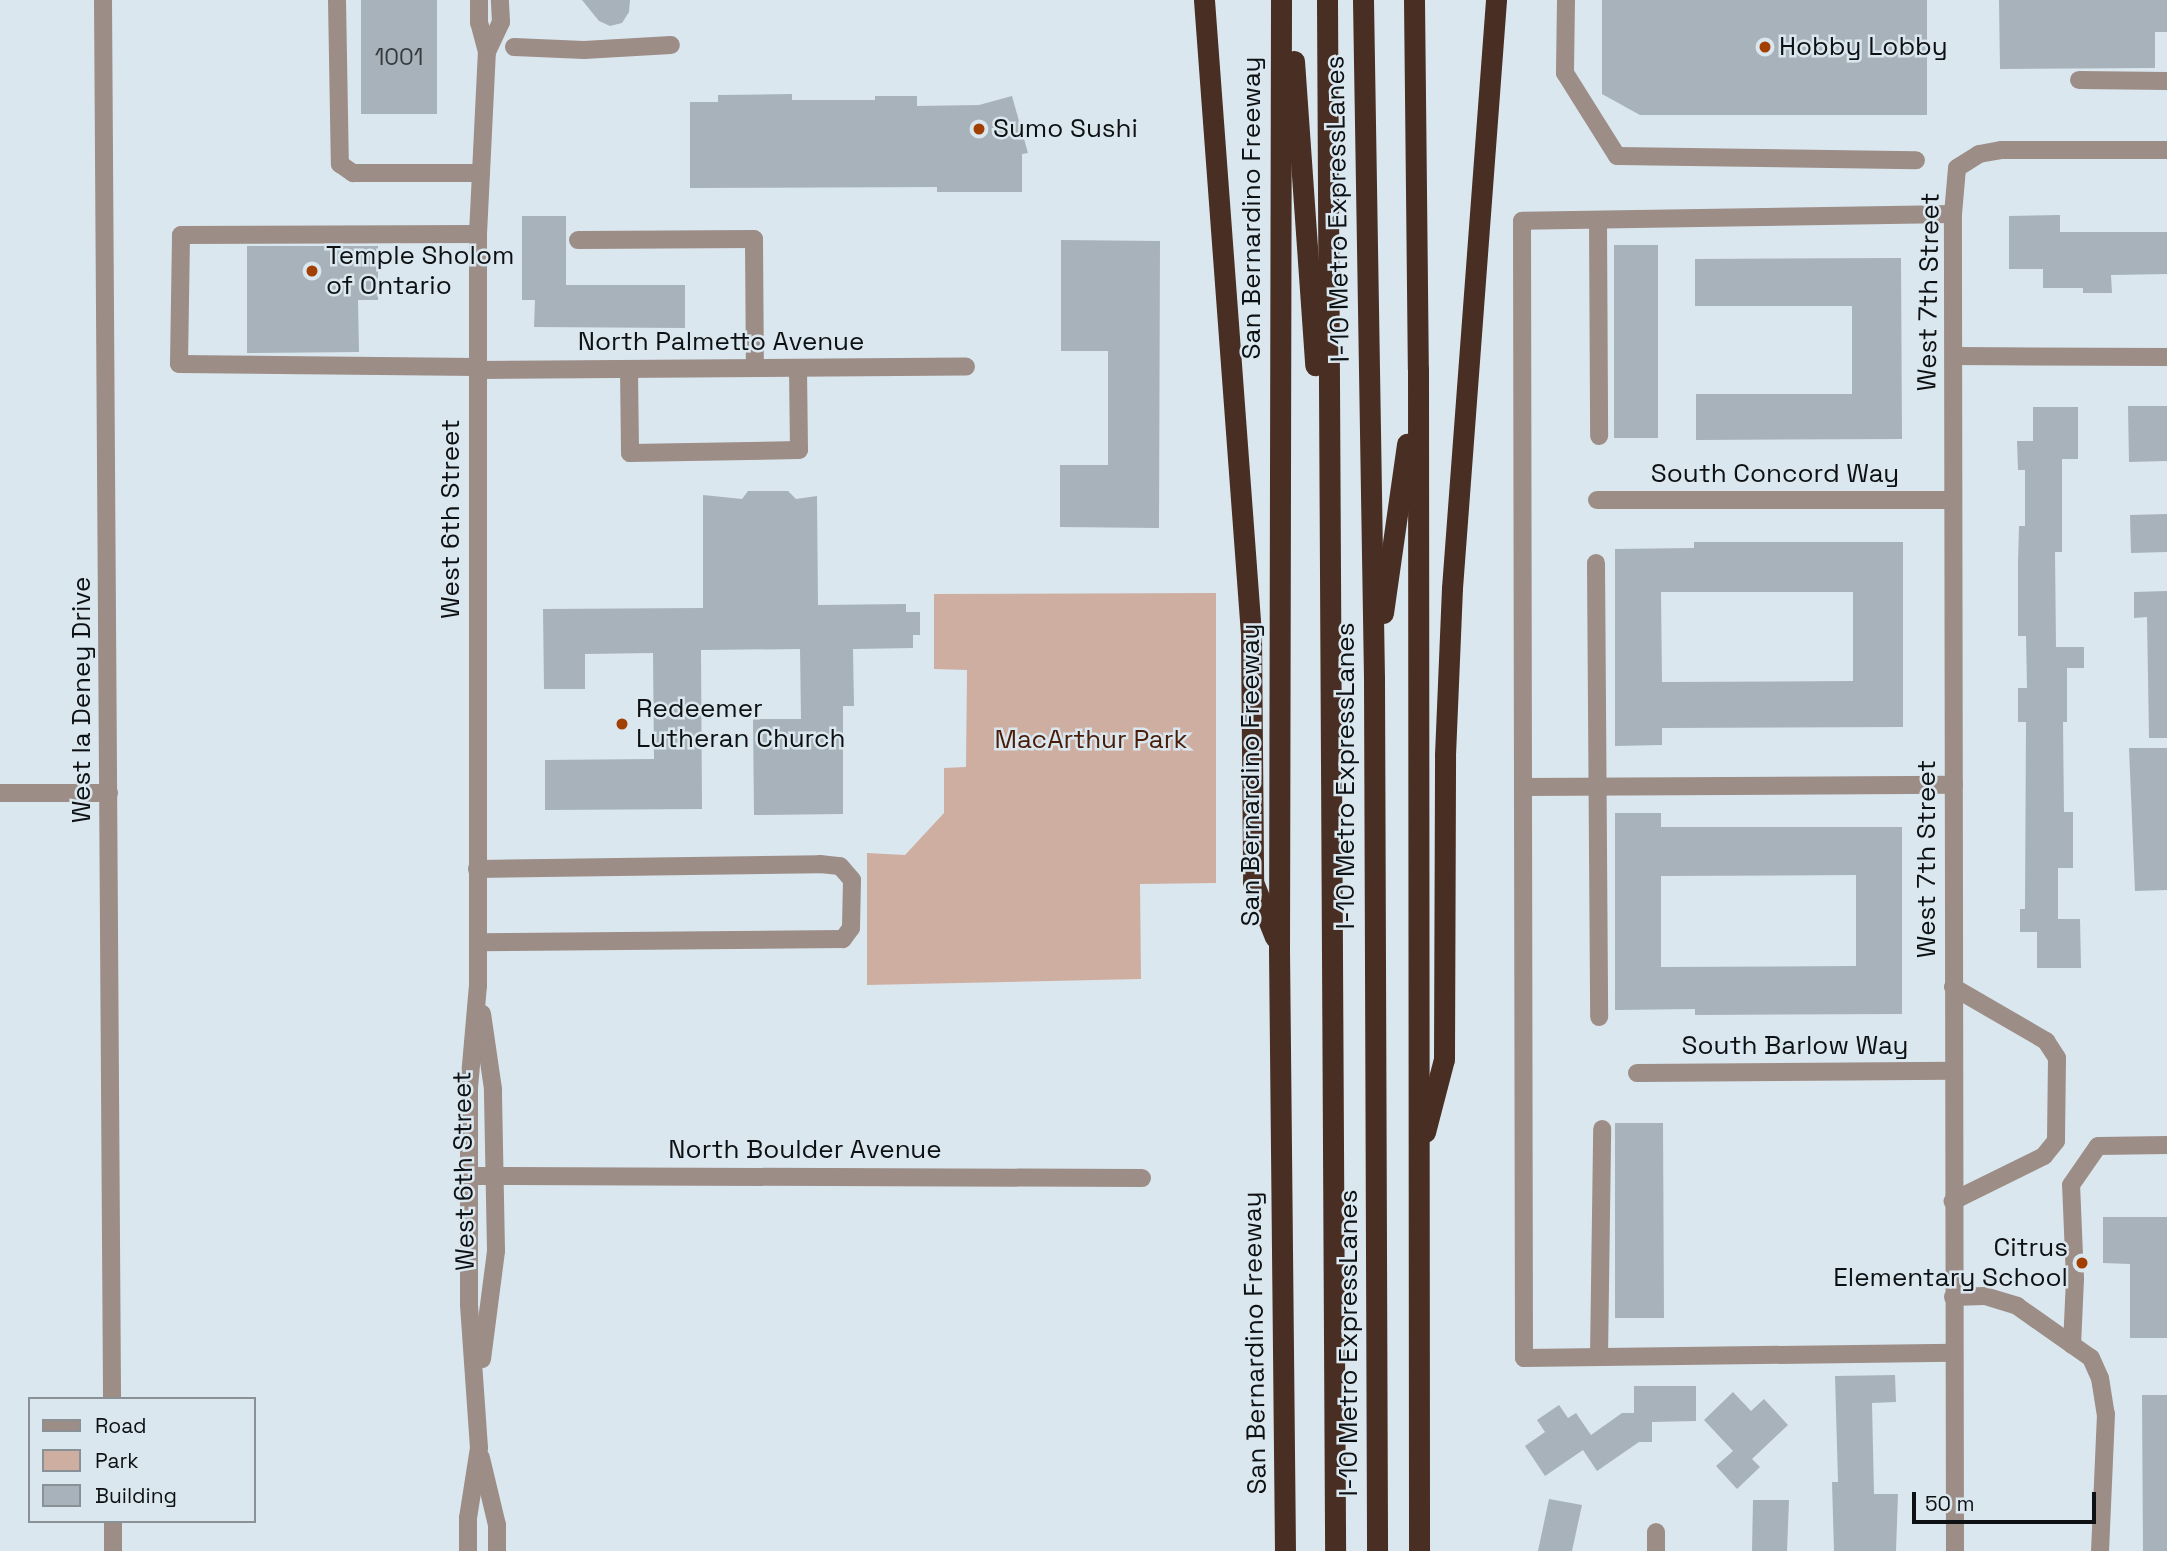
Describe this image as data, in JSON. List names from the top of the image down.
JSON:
{
  "streets": {
    "highway": ["San Bernardino Freeway", "I-10 Metro ExpressLanes"],
    "street": [
      "West 7th Street",
      "North Palmetto Avenue",
      "South Concord Way",
      "West 6th Street",
      "West la Deney Drive",
      "South Barlow Way",
      "North Boulder Avenue"
    ]
  },
  "crossings": [
    ["West 7th Street", "South Concord Way"],
    ["West 7th Street", "South Barlow Way"],
    ["North Palmetto Avenue", "West 6th Street"],
    ["West 6th Street", "North Boulder Avenue"]
  ],
  "parks": ["MacArthur Park"],
  "places": [
    "Hobby Lobby",
    "Sumo Sushi",
    "Temple Sholom of Ontario",
    "Redeemer Lutheran Church",
    "Citrus Elementary School"
  ],
  "house_numbers": ["1001"],
  "legend": ["Road", "Park", "Building"],
  "scale_bar": "50 m"
}
